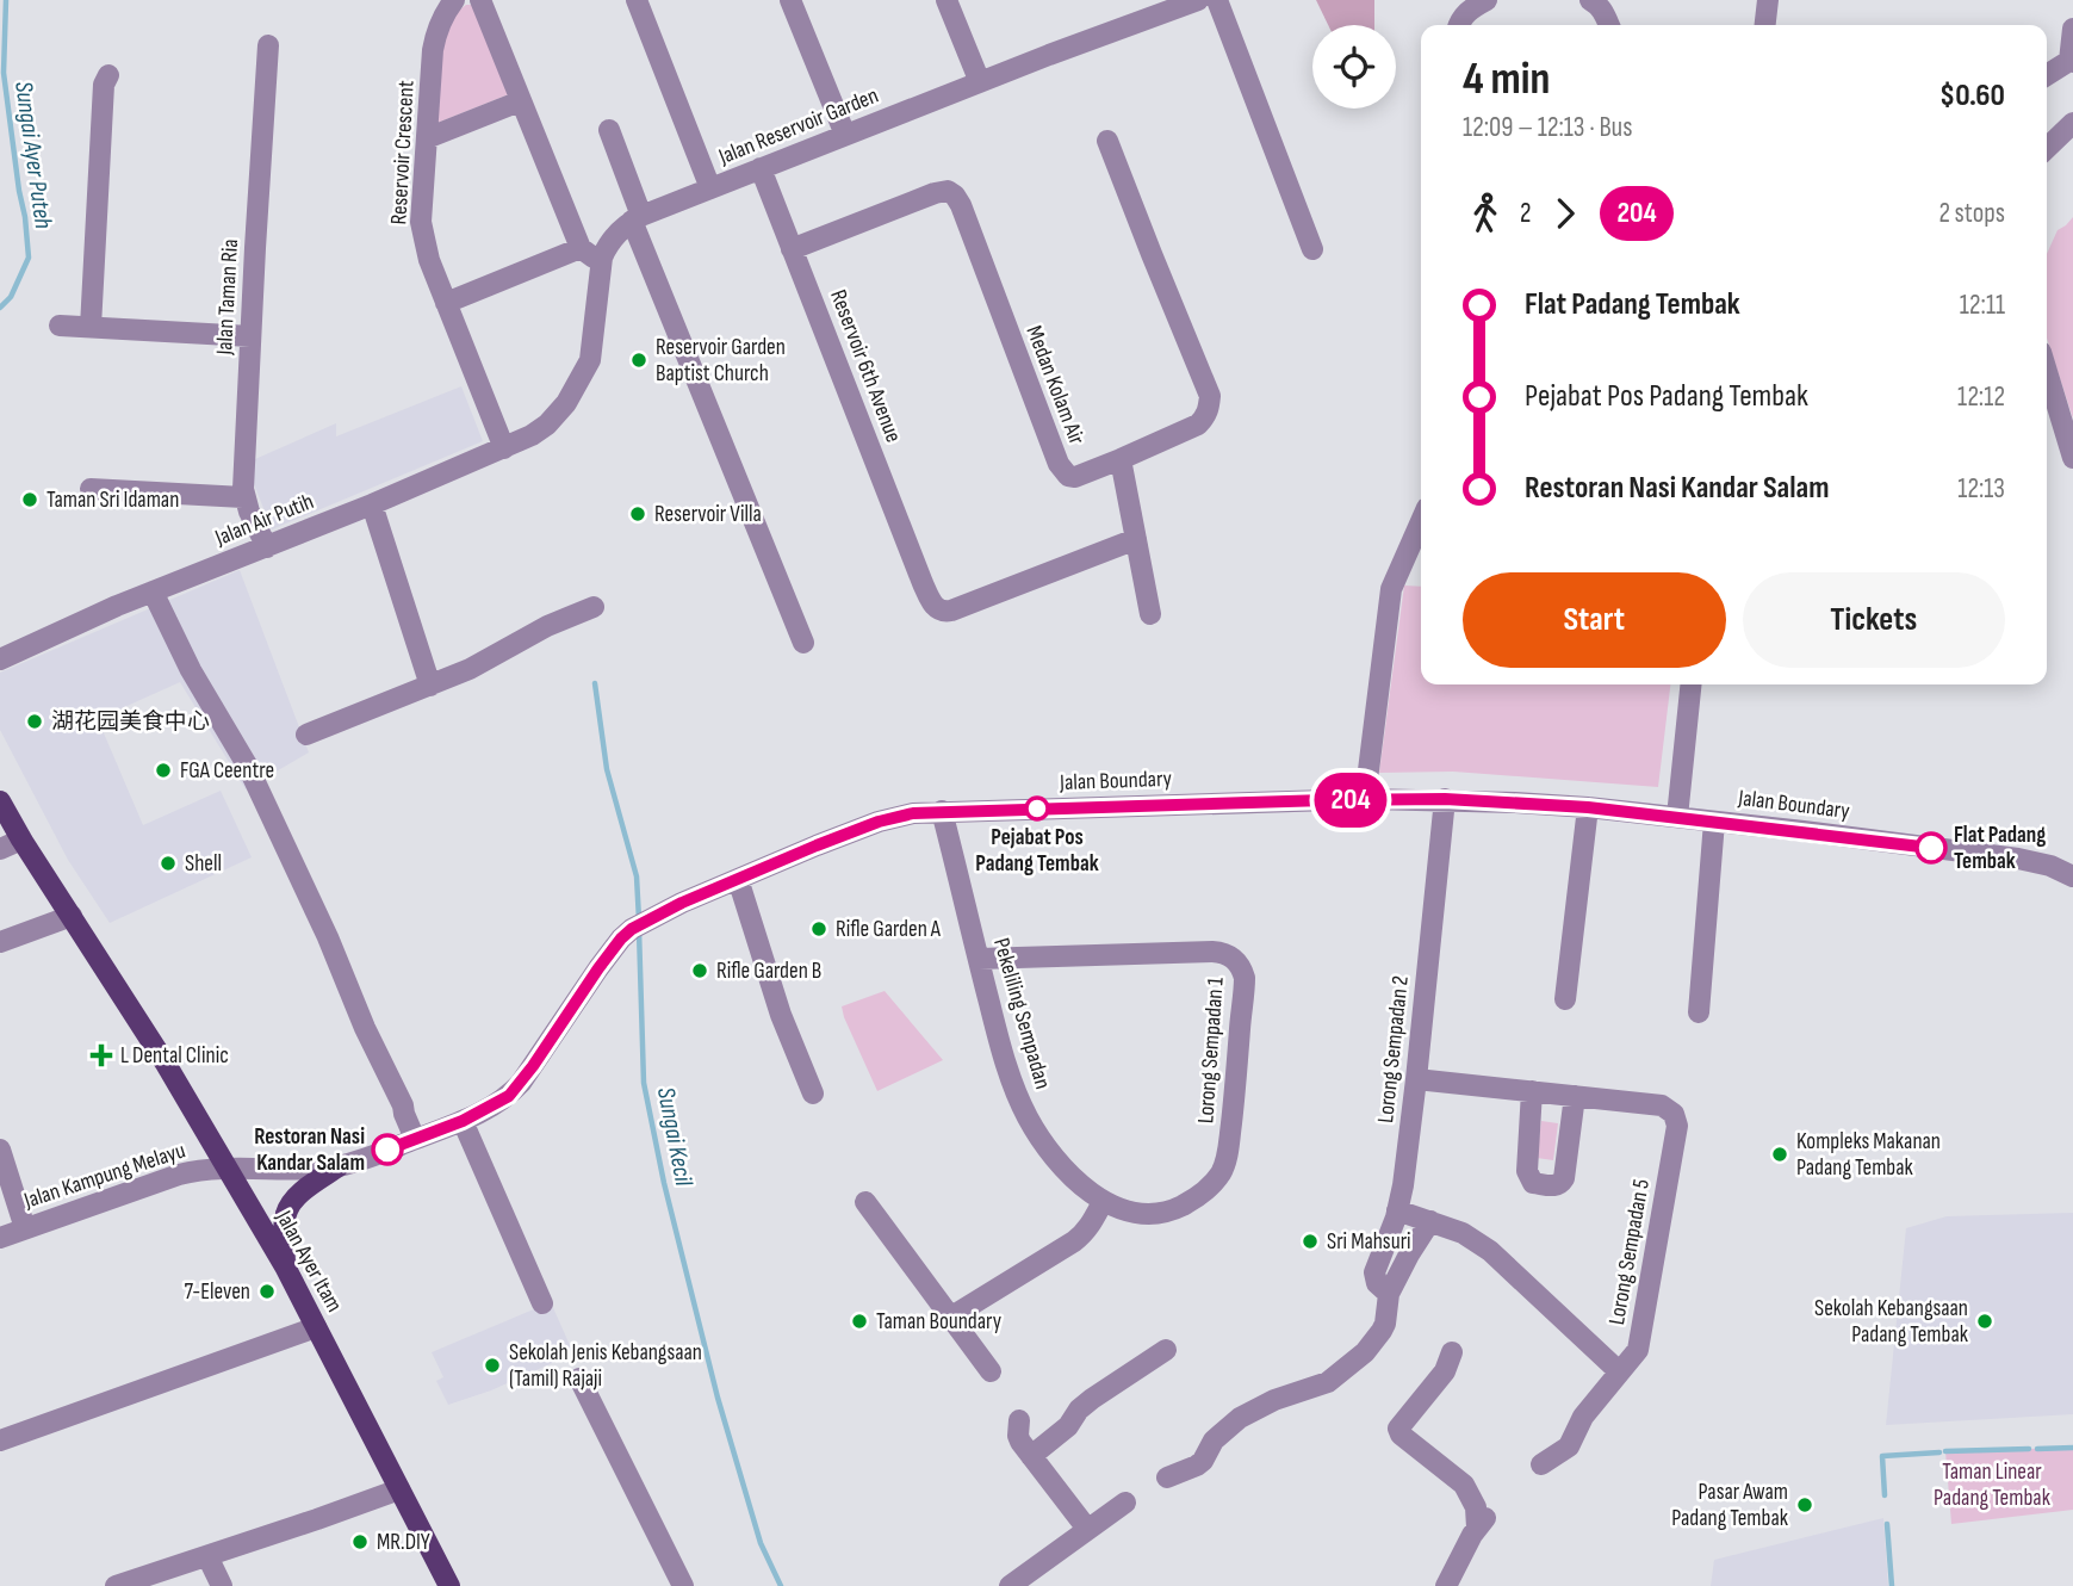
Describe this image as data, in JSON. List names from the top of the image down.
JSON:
{
  "streets": {
    "main road": ["Jalan Ayer Itam"],
    "street": [
      "Jalan Reservoir Garden",
      "Reservoir Crescent",
      "Jalan Taman Ria",
      "Reservoir 6th Avenue",
      "Medan Kolam Air",
      "Jalan Air Putih",
      "Jalan Boundary",
      "Pekeliling Sempadan",
      "Lorong Sempadan 2",
      "Lorong Sempadan 1",
      "Jalan Kampung Melayu",
      "Lorong Sempadan 5"
    ]
  },
  "crossings": [
    ["Jalan Reservoir Garden", "Reservoir 6th Avenue"],
    ["Jalan Reservoir Garden", "Jalan Air Putih"],
    ["Reservoir Crescent", "Jalan Air Putih"],
    ["Jalan Taman Ria", "Jalan Air Putih"],
    ["Reservoir 6th Avenue", "Medan Kolam Air"],
    ["Jalan Boundary", "Pekeliling Sempadan"],
    ["Jalan Boundary", "Lorong Sempadan 2"],
    ["Jalan Boundary", "Jalan Kampung Melayu"],
    ["Jalan Boundary", "Jalan Ayer Itam"],
    ["Pekeliling Sempadan", "Lorong Sempadan 1"],
    ["Lorong Sempadan 2", "Lorong Sempadan 5"],
    ["Jalan Kampung Melayu", "Jalan Ayer Itam"]
  ],
  "water": ["Sungai Ayer Puteh", "Sungai Kecil"],
  "parks": ["Taman Linear Padang Tembak"],
  "places": {
    "other": [
      "Reservoir Garden Baptist Church",
      "Taman Sri Idaman",
      "Reservoir Villa",
      "湖花园美食中心",
      "FGA Ceentre",
      "Pejabat Pos Padang Tembak",
      "Flat Padang Tembak",
      "Shell",
      "Rifle Garden A",
      "Rifle Garden B",
      "Restoran Nasi Kandar Salam",
      "Kompleks Makanan Padang Tembak",
      "Sri Mahsuri",
      "7-Eleven",
      "Taman Boundary",
      "Sekolah Kebangsaan Padang Tembak",
      "Sekolah Jenis Kebangsaan (Tamil) Rajaji",
      "Pasar Awam Padang Tembak",
      "MR.DIY"
    ],
    "health": ["L Dental Clinic"]
  },
  "lines": ["bus line 204"],
  "page": {
    "on_map": "204",
    "heading": ["4 min", "12:09 – 12:13 · Bus", "$0.60"],
    "legs": ["2", "204", "2 stops"],
    "list": [
      {
        "name": "Flat Padang Tembak",
        "value": "12:11"
      },
      {
        "name": "Pejabat Pos Padang Tembak",
        "value": "12:12"
      },
      {
        "name": "Restoran Nasi Kandar Salam",
        "value": "12:13"
      }
    ],
    "buttons": ["Start", "Tickets"]
  }
}
